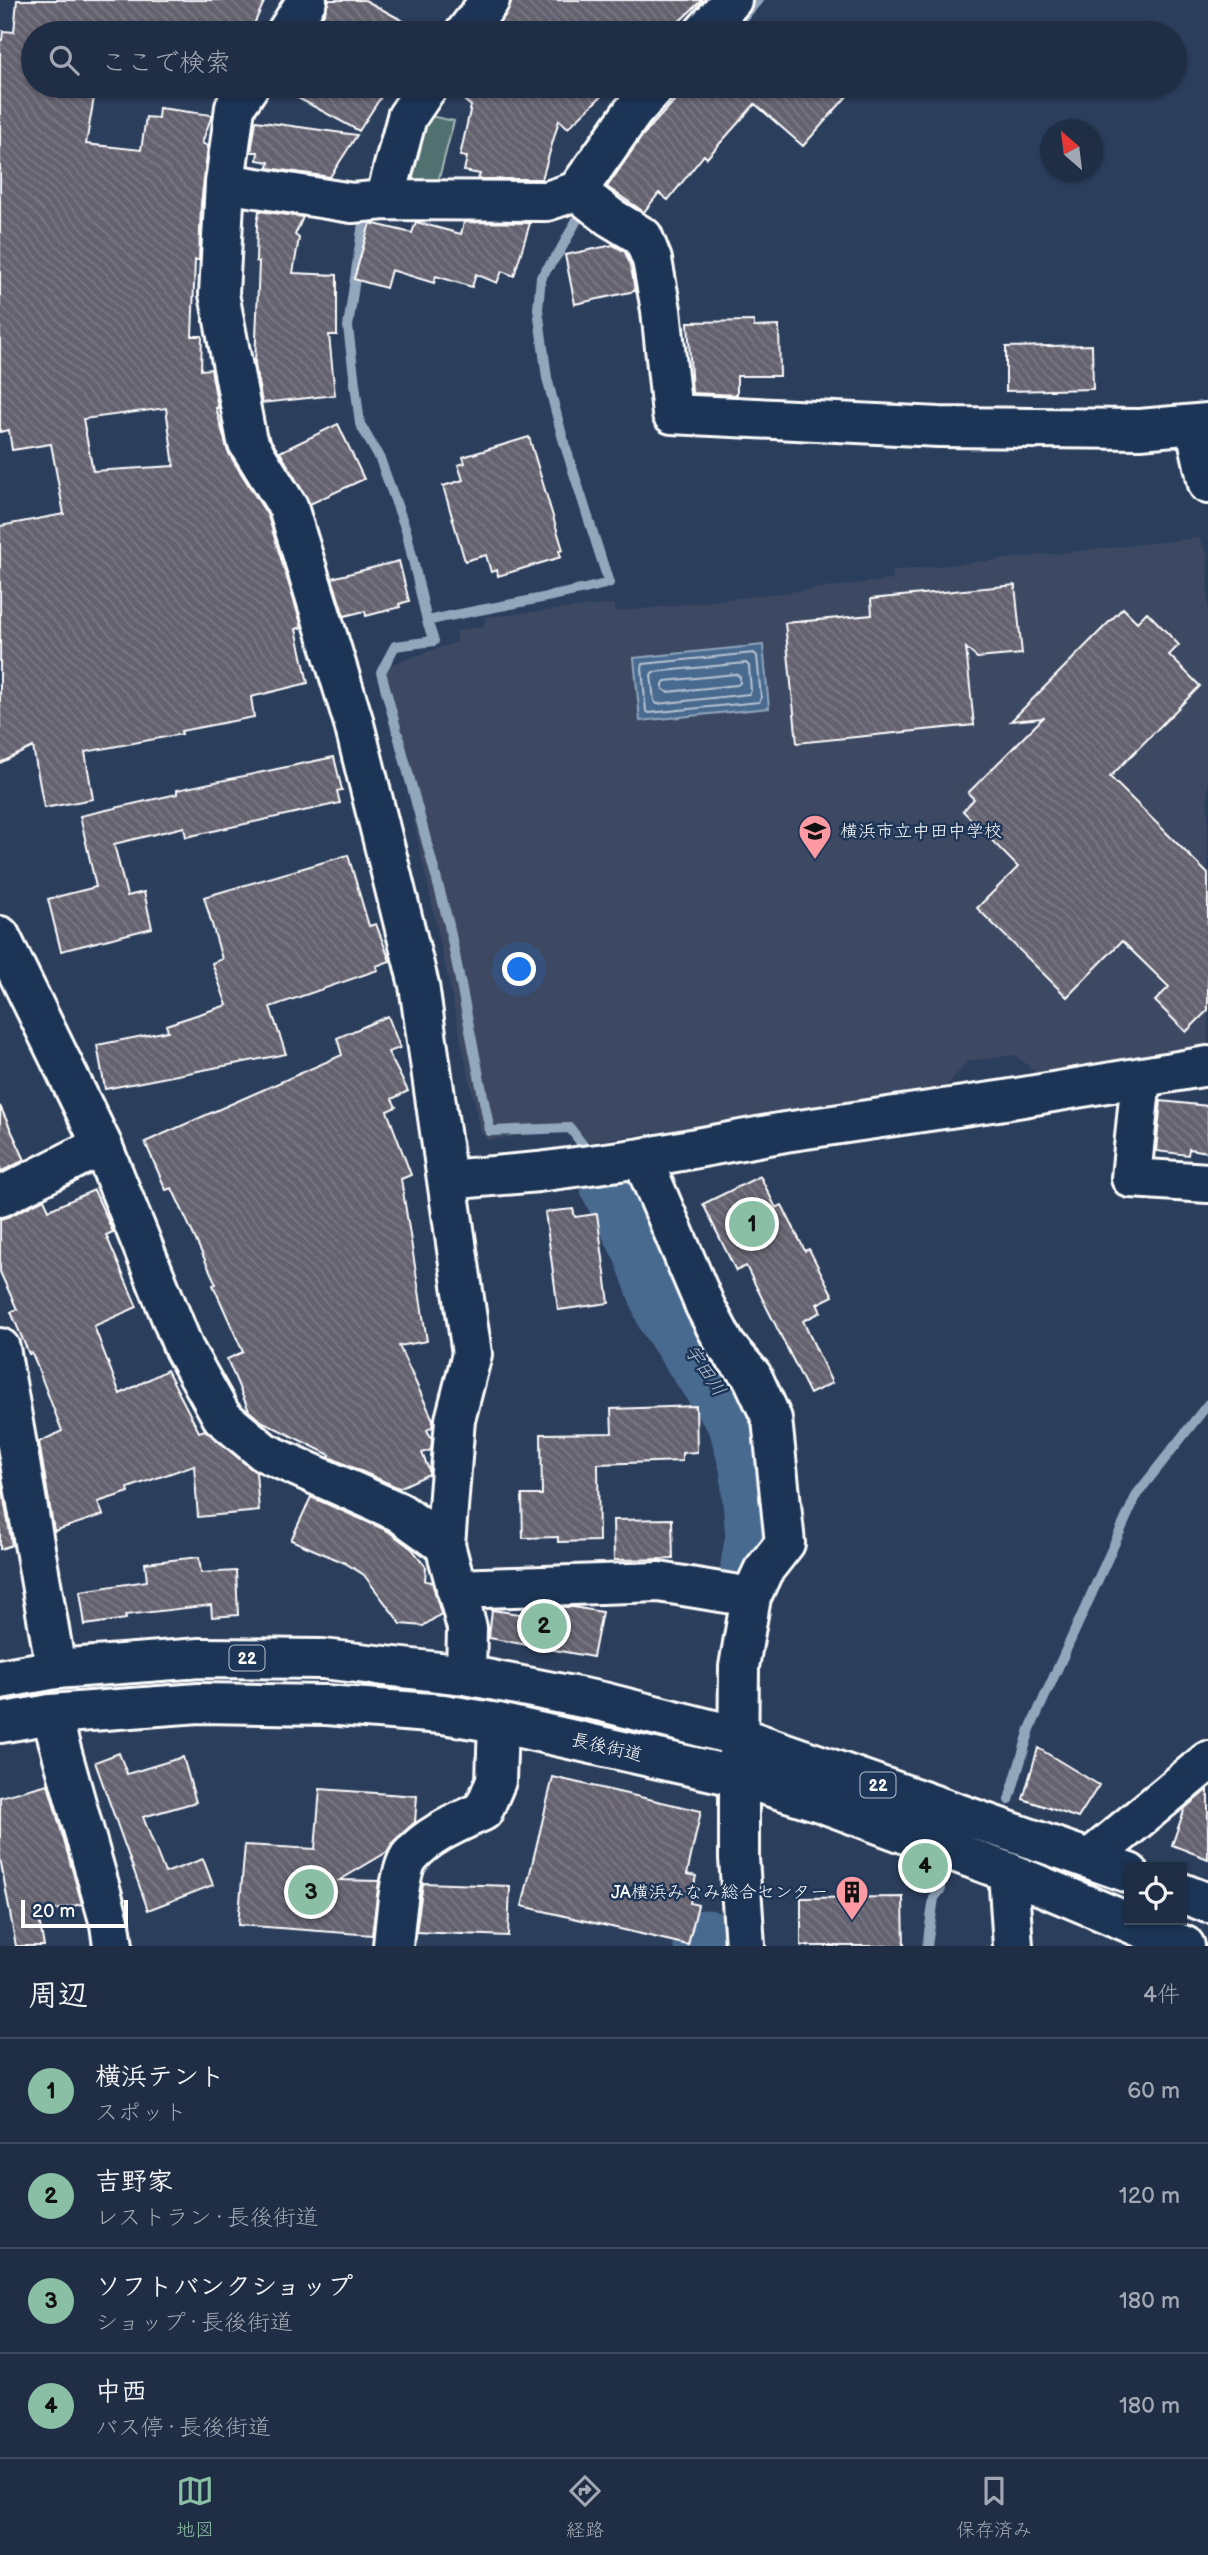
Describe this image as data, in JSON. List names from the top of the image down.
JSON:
{
  "streets": {
    "street": ["22", "長後街道"]
  },
  "water": ["宇田川"],
  "places": {
    "school or university": ["横浜市立中田中学校"],
    "building": ["JA横浜みなみ総合センター"]
  },
  "scale_bar": "20 m",
  "north": "top left",
  "page": {
    "search": "ここで検索",
    "pins": [
      "1",
      "2",
      "4",
      "3"
    ],
    "scale": "20 m",
    "heading": ["周辺", "4件"],
    "list": [
      {
        "mark": "1",
        "name": "横浜テント",
        "note": "スポット",
        "value": "60 m"
      },
      {
        "mark": "2",
        "name": "吉野家",
        "note": "レストラン · 長後街道",
        "value": "120 m"
      },
      {
        "mark": "3",
        "name": "ソフトバンクショップ",
        "note": "ショップ · 長後街道",
        "value": "180 m"
      },
      {
        "mark": "4",
        "name": "中西",
        "note": "バス停 · 長後街道",
        "value": "180 m"
      }
    ],
    "nav": ["地図", "経路", "保存済み"]
  }
}
